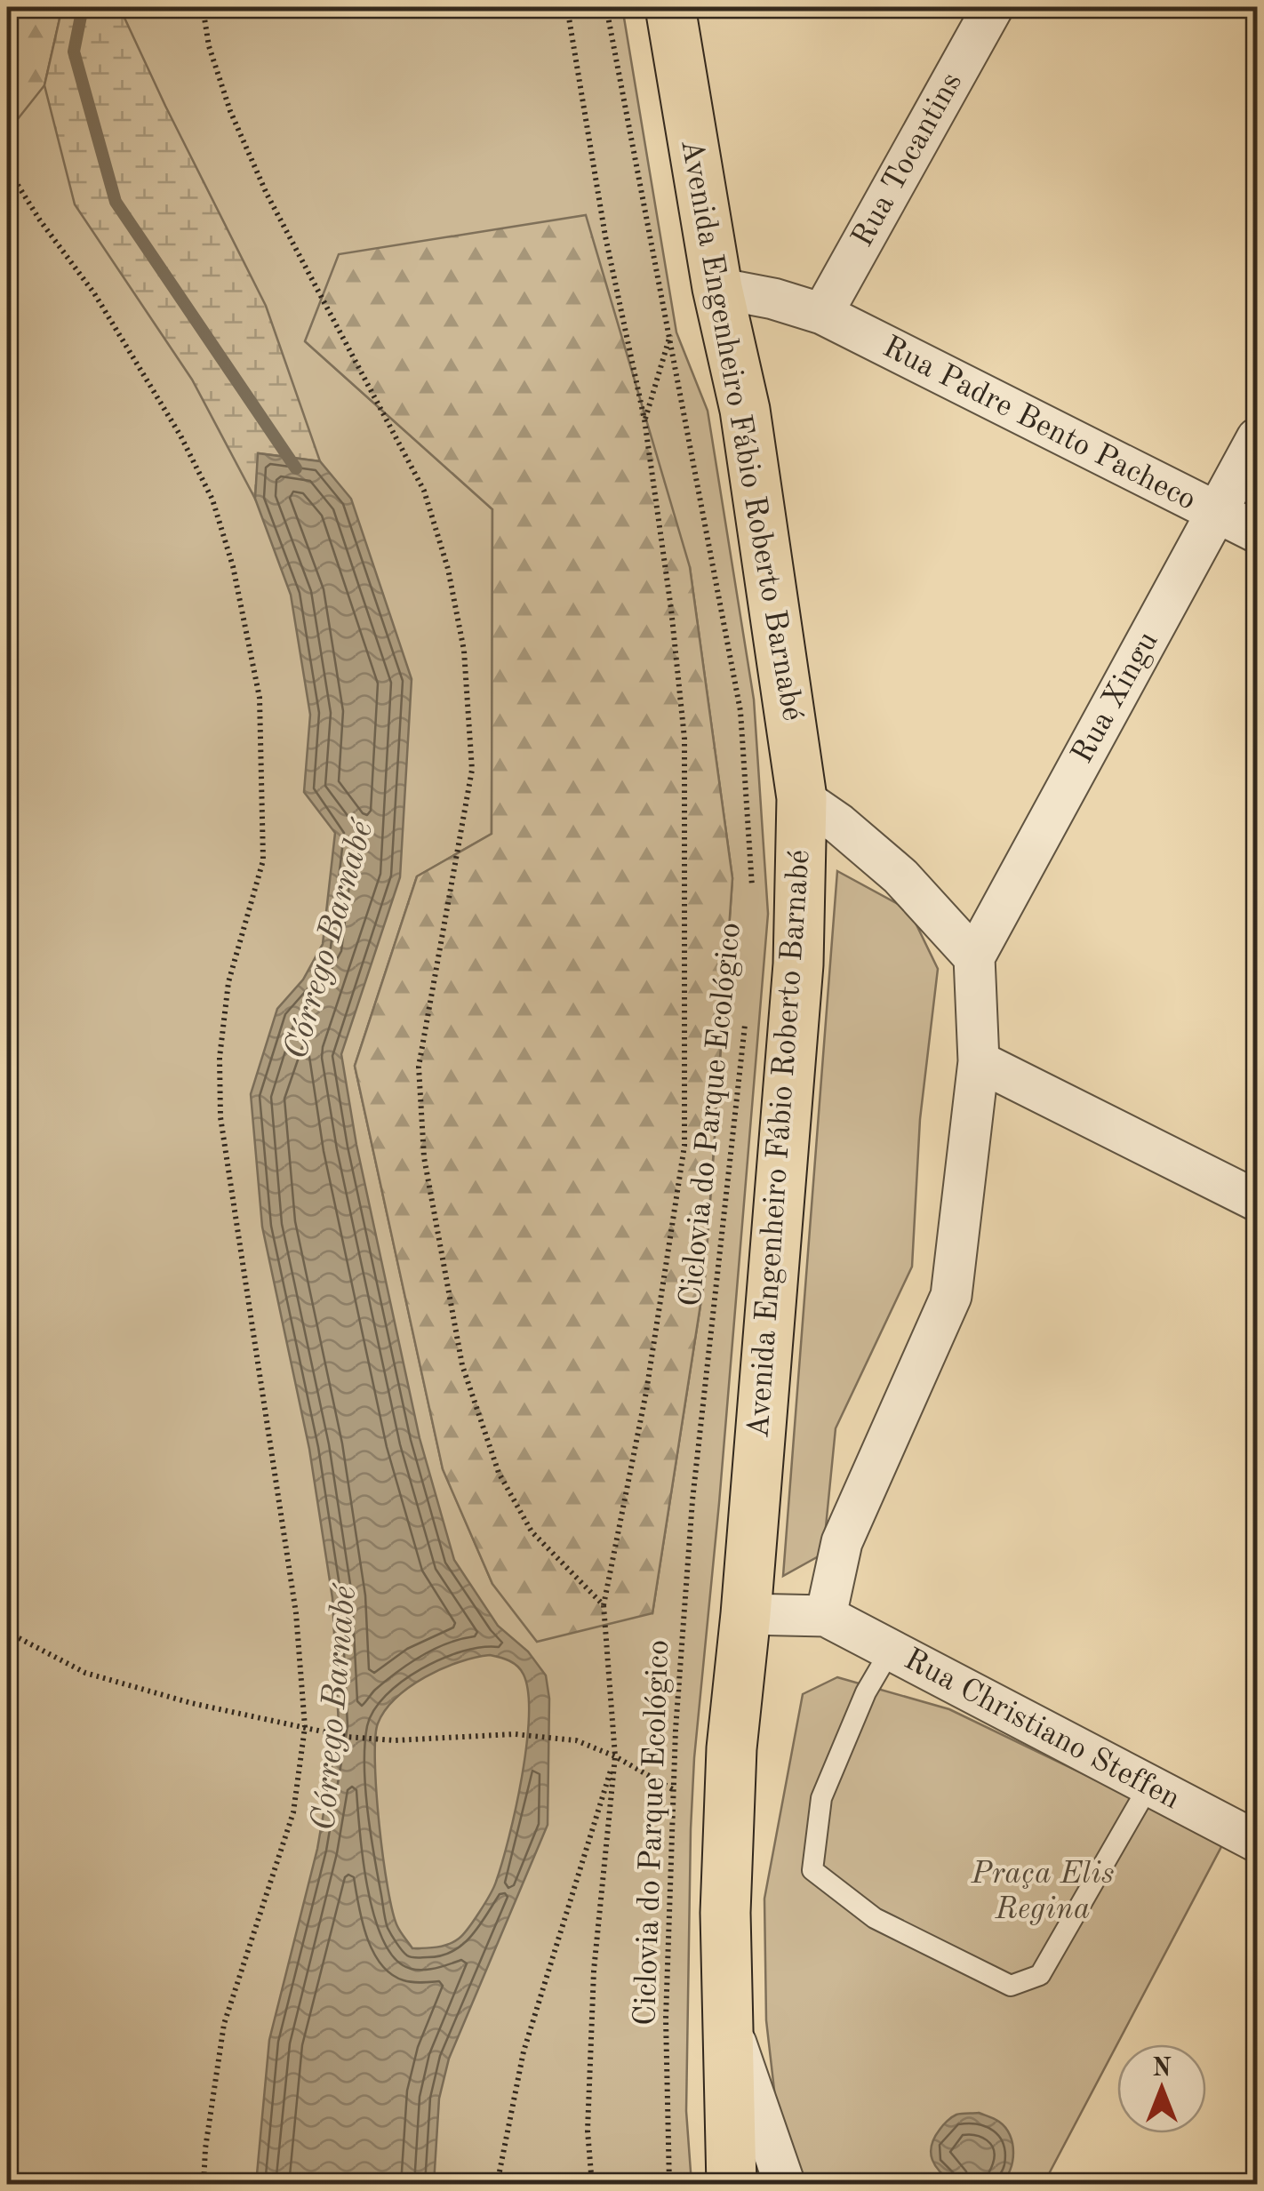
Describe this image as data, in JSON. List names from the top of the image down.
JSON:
{
  "streets": {
    "main road": ["Avenida Engenheiro Fábio Roberto Barnabé"],
    "street": [
      "Rua Tocantins",
      "Rua Padre Bento Pacheco",
      "Rua Xingu",
      "Rua Christiano Steffen"
    ],
    "path": ["Ciclovia do Parque Ecológico"]
  },
  "crossings": [
    ["Rua Tocantins", "Rua Padre Bento Pacheco"],
    ["Rua Padre Bento Pacheco", "Avenida Engenheiro Fábio Roberto Barnabé"],
    ["Rua Padre Bento Pacheco", "Rua Xingu"]
  ],
  "water": ["Córrego Barnabé"],
  "parks": ["Praça Elis Regina"],
  "north": "top"
}
